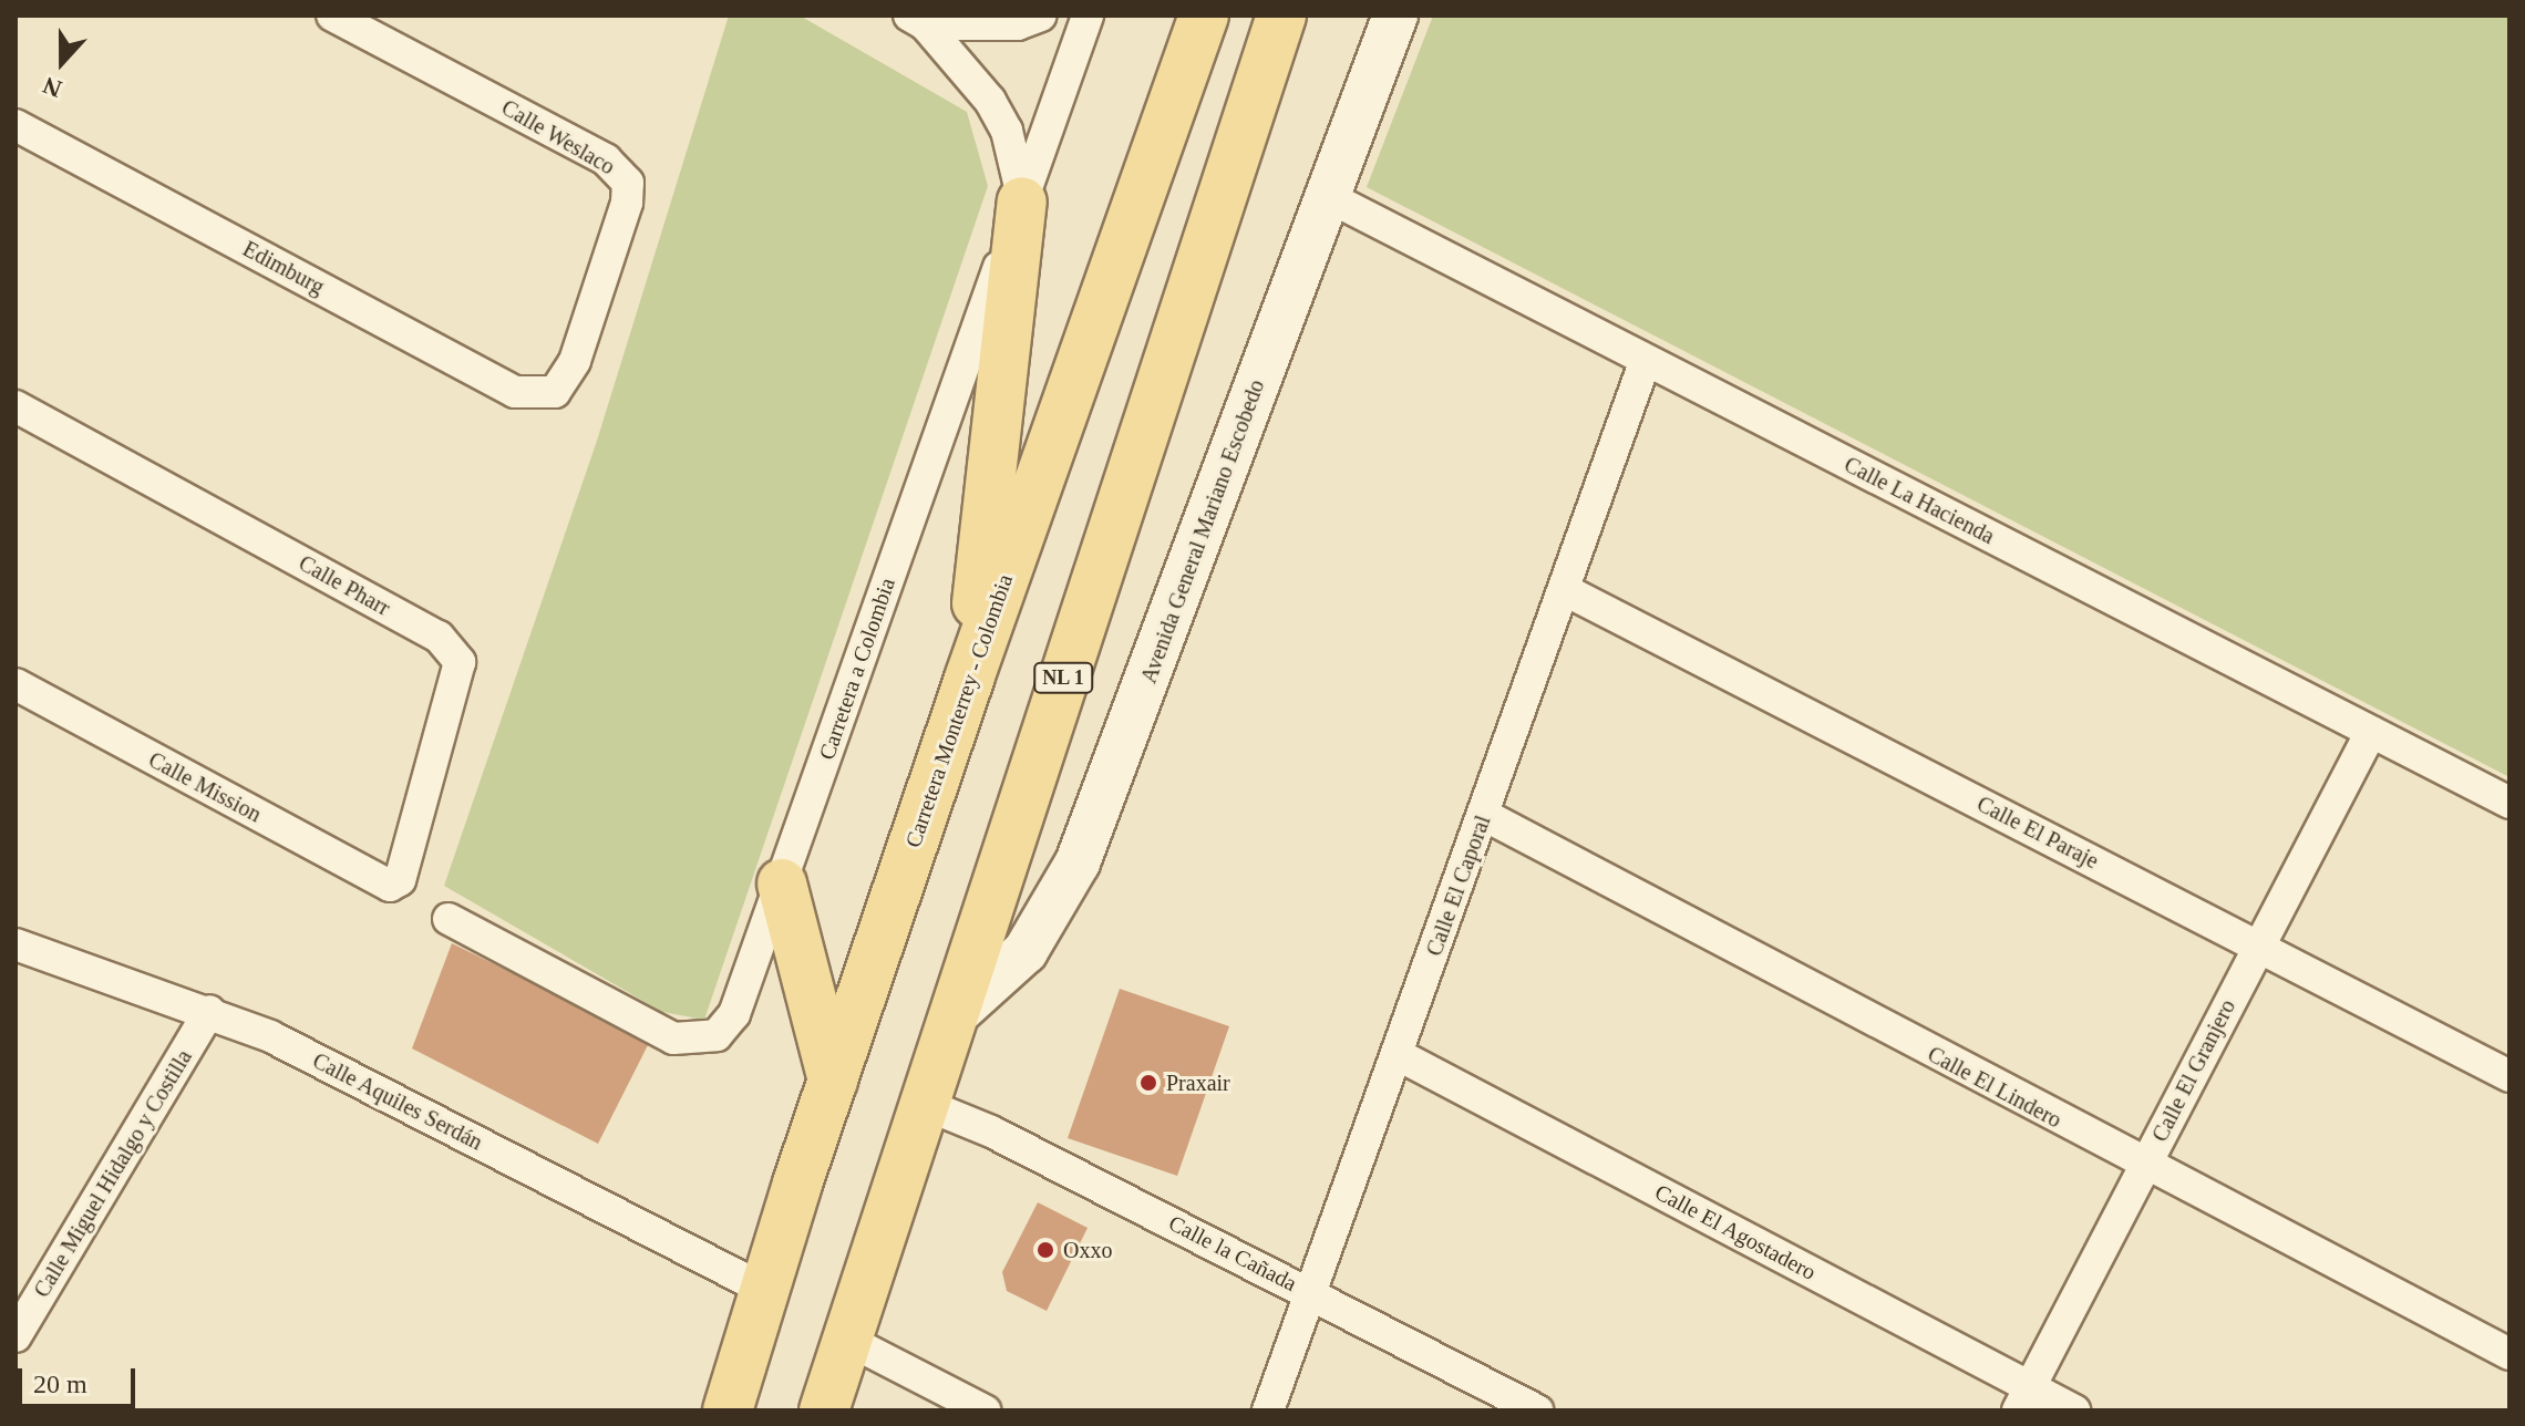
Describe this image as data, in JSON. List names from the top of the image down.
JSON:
{
  "streets": {
    "main road": ["NL 1", "Carretera Monterrey - Colombia"],
    "street": [
      "Calle Weslaco",
      "Edimburg",
      "Calle La Hacienda",
      "Avenida General Mariano Escobedo",
      "Calle Pharr",
      "Carretera a Colombia",
      "Calle Mission",
      "Calle El Paraje",
      "Calle El Caporal",
      "Calle El Granjero",
      "Calle El Lindero",
      "Calle Aquiles Serdán",
      "Calle Miguel Hidalgo y Costilla",
      "Calle El Agostadero",
      "Calle la Cañada"
    ]
  },
  "crossings": [
    ["Calle Weslaco", "Edimburg"],
    ["Calle La Hacienda", "Avenida General Mariano Escobedo"],
    ["Calle La Hacienda", "Calle El Caporal"],
    ["Calle La Hacienda", "Calle El Granjero"],
    ["Avenida General Mariano Escobedo", "NL 1"],
    ["Calle Pharr", "Calle Mission"],
    ["NL 1", "Calle la Cañada"],
    ["Carretera Monterrey - Colombia", "Calle Aquiles Serdán"],
    ["Calle El Paraje", "Calle El Caporal"],
    ["Calle El Paraje", "Calle El Granjero"],
    ["Calle El Caporal", "Calle El Lindero"],
    ["Calle El Caporal", "Calle El Agostadero"],
    ["Calle El Caporal", "Calle la Cañada"],
    ["Calle El Granjero", "Calle El Lindero"],
    ["Calle El Granjero", "Calle El Agostadero"],
    ["Calle Aquiles Serdán", "Calle Miguel Hidalgo y Costilla"]
  ],
  "places": ["Praxair", "Oxxo"],
  "scale_bar": "20 m",
  "north": "bottom"
}
